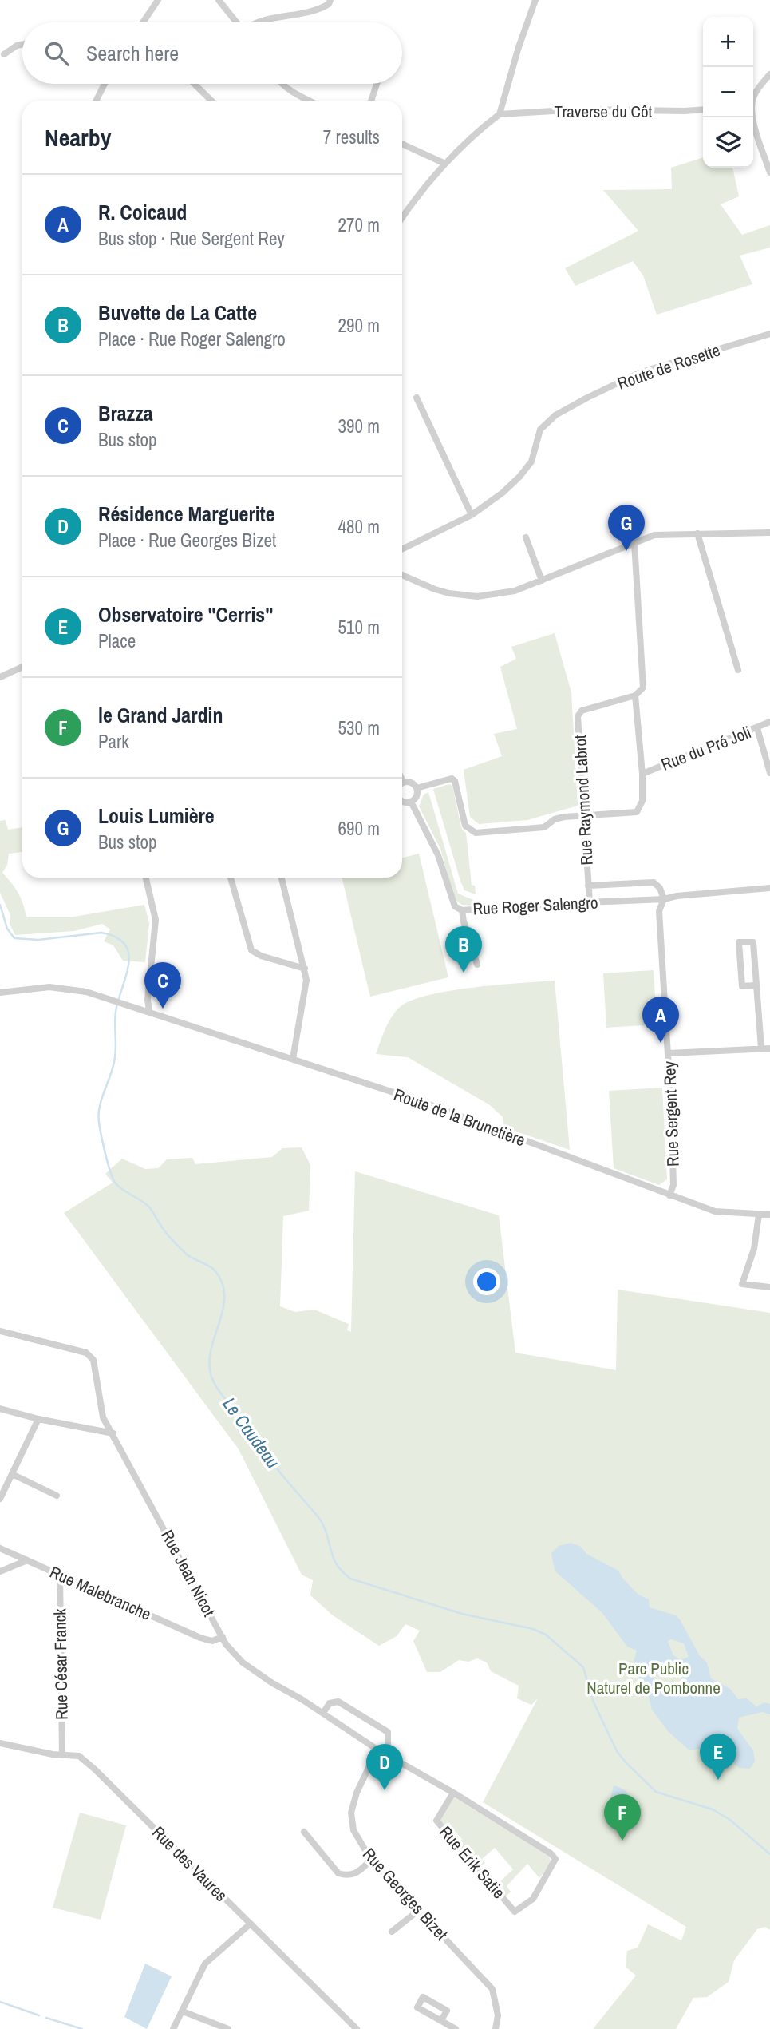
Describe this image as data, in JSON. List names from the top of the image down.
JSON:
{
  "streets": {
    "street": [
      "Traverse du Côt",
      "Route de Rosette",
      "Rue du Pré Joli",
      "Rue Raymond Labrot",
      "Rue Roger Salengro",
      "Rue Sergent Rey",
      "Route de la Brunetière",
      "Rue Jean Nicot",
      "Rue Malebranche",
      "Rue César Franck",
      "Rue Erik Satie",
      "Rue des Vaures",
      "Rue Georges Bizet"
    ]
  },
  "crossings": [
    ["Rue Raymond Labrot", "Rue Roger Salengro"],
    ["Rue Roger Salengro", "Rue Sergent Rey"],
    ["Rue Sergent Rey", "Route de la Brunetière"],
    ["Rue Jean Nicot", "Rue Malebranche"],
    ["Rue Jean Nicot", "Rue Erik Satie"],
    ["Rue Jean Nicot", "Rue Georges Bizet"],
    ["Rue Malebranche", "Rue César Franck"],
    ["Rue César Franck", "Rue des Vaures"]
  ],
  "water": ["Le Caudeau"],
  "parks": ["Parc Public Naturel de Pombonne"],
  "page": {
    "map_buttons": ["+", "−"],
    "search": "Search here",
    "heading": ["Nearby", "7 results"],
    "list": [
      {
        "mark": "A",
        "name": "R. Coicaud",
        "note": "Bus stop · Rue Sergent Rey",
        "value": "270 m"
      },
      {
        "mark": "B",
        "name": "Buvette de La Catte",
        "note": "Place · Rue Roger Salengro",
        "value": "290 m"
      },
      {
        "mark": "C",
        "name": "Brazza",
        "note": "Bus stop",
        "value": "390 m"
      },
      {
        "mark": "D",
        "name": "Résidence Marguerite",
        "note": "Place · Rue Georges Bizet",
        "value": "480 m"
      },
      {
        "mark": "E",
        "name": "Observatoire \"Cerris\"",
        "note": "Place",
        "value": "510 m"
      },
      {
        "mark": "F",
        "name": "le Grand Jardin",
        "note": "Park",
        "value": "530 m"
      },
      {
        "mark": "G",
        "name": "Louis Lumière",
        "note": "Bus stop",
        "value": "690 m"
      }
    ],
    "pins": [
      "G",
      "B",
      "C",
      "A",
      "E",
      "D",
      "F"
    ]
  }
}
